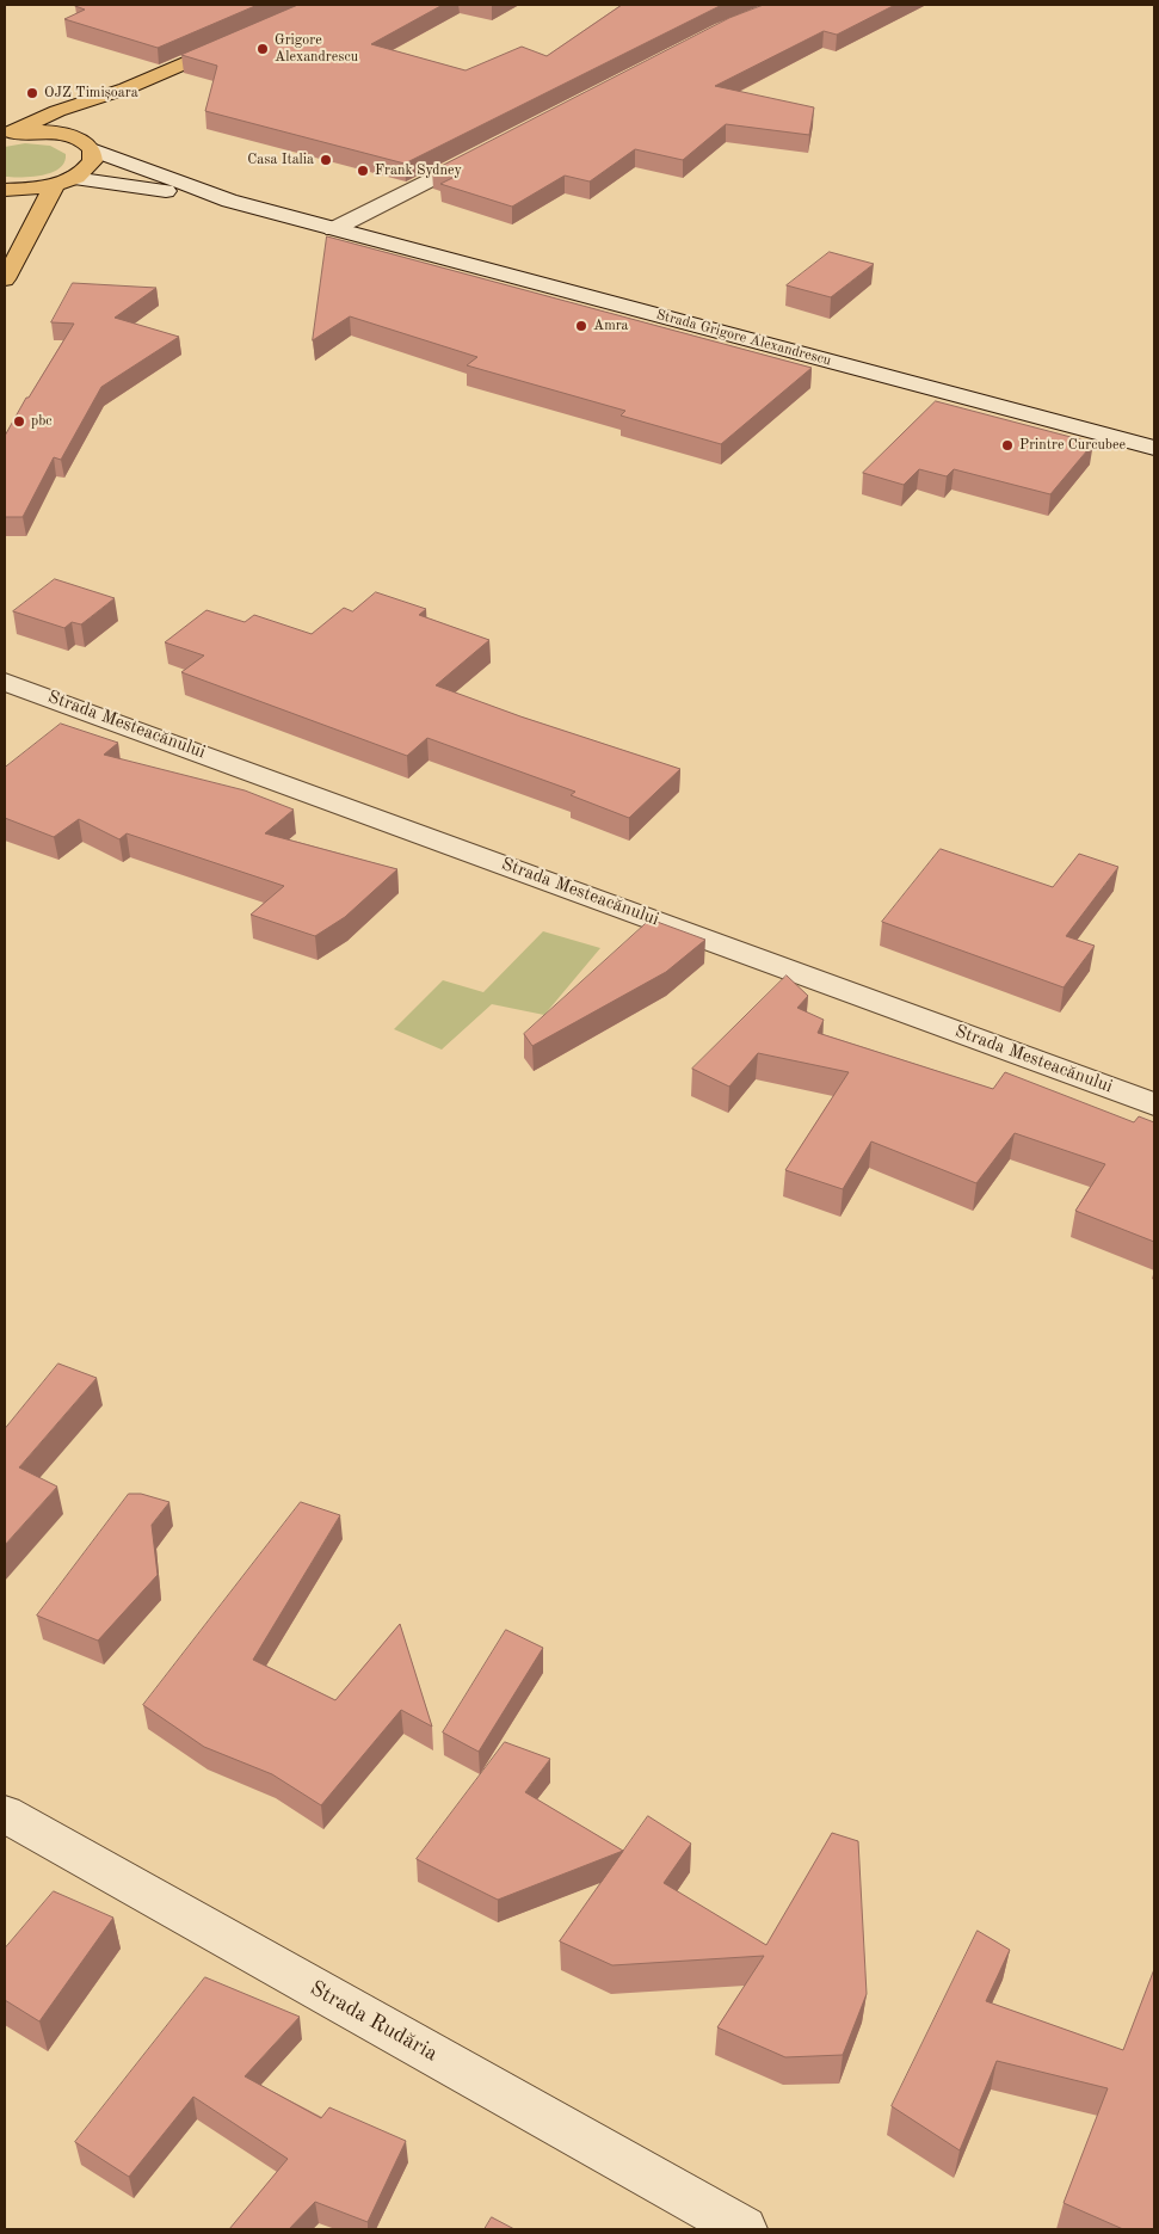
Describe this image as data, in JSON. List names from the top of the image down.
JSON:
{
  "streets": {
    "street": ["Strada Grigore Alexandrescu", "Strada Mesteacănului", "Strada Rudăria"]
  },
  "places": [
    "Grigore Alexandrescu",
    "OJZ Timișoara",
    "Casa Italia",
    "Frank Sydney",
    "Amra",
    "pbc",
    "Printre Curcubee"
  ]
}
